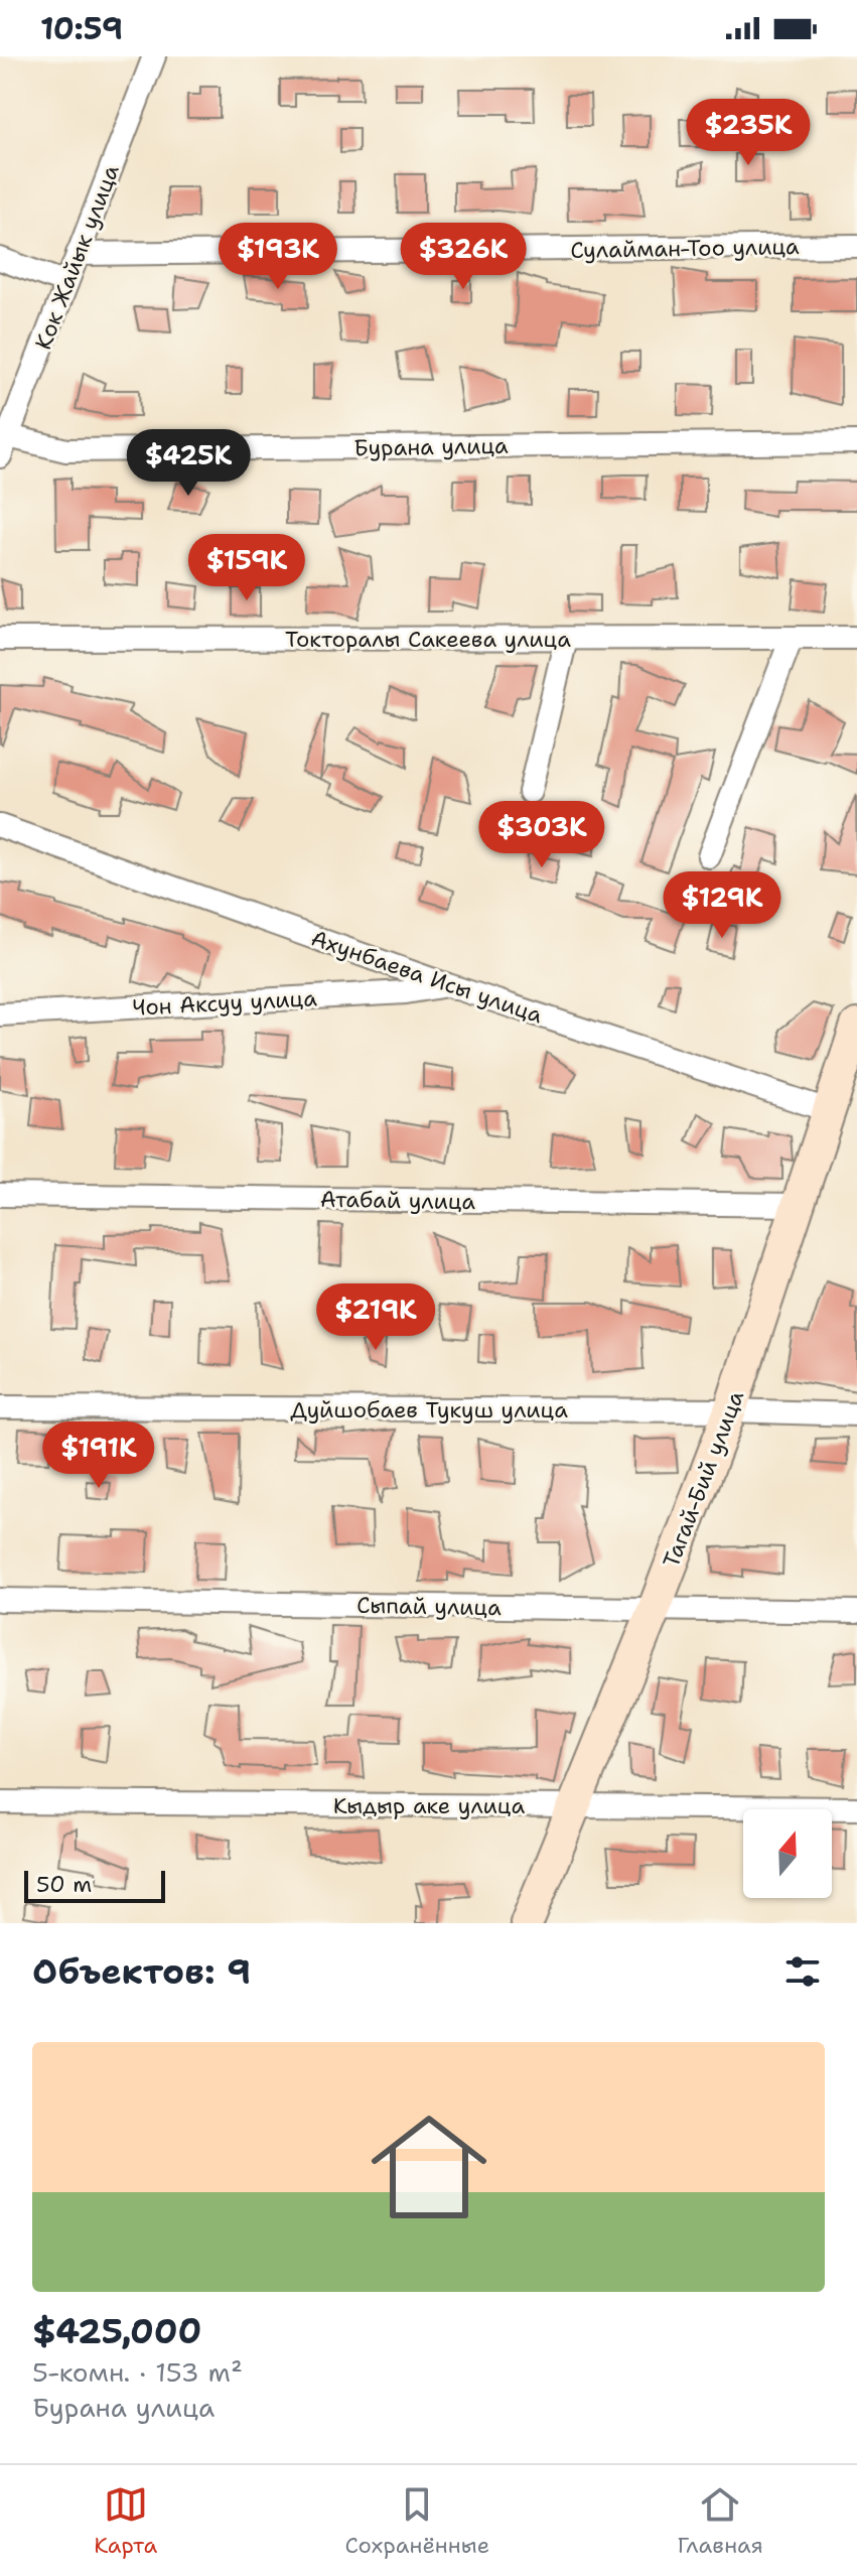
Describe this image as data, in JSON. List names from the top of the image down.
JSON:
{
  "streets": {
    "street": [
      "Сулайман-Тоо улица",
      "Кок Жайык улица",
      "Бурана улица",
      "Токторалы Сакеева улица",
      "Ахунбаева Исы улица",
      "Чон Аксуу улица",
      "Атабай улица",
      "Дуйшобаев Тукуш улица",
      "Тагай-Бий улица",
      "Сыпай улица",
      "Кыдыр аке улица"
    ]
  },
  "crossings": [
    ["Сулайман-Тоо улица", "Кок Жайык улица"],
    ["Кок Жайык улица", "Бурана улица"],
    ["Ахунбаева Исы улица", "Чон Аксуу улица"],
    ["Ахунбаева Исы улица", "Тагай-Бий улица"],
    ["Атабай улица", "Тагай-Бий улица"],
    ["Дуйшобаев Тукуш улица", "Тагай-Бий улица"],
    ["Тагай-Бий улица", "Сыпай улица"],
    ["Тагай-Бий улица", "Кыдыр аке улица"]
  ],
  "scale_bar": "50 m",
  "north": "top",
  "page": {
    "status": "10:59",
    "price": [
      "$235K",
      "$193K",
      "$326K",
      "$425K",
      "$159K",
      "$303K",
      "$129K",
      "$219K",
      "$191K"
    ],
    "scale": "50 m",
    "heading": "Объектов: 9",
    "list": [
      {
        "name": "$425,000",
        "note": "5-комн. · 153 m² · Бурана улица"
      }
    ],
    "tabs": ["Карта", "Сохранённые", "Главная"]
  }
}
